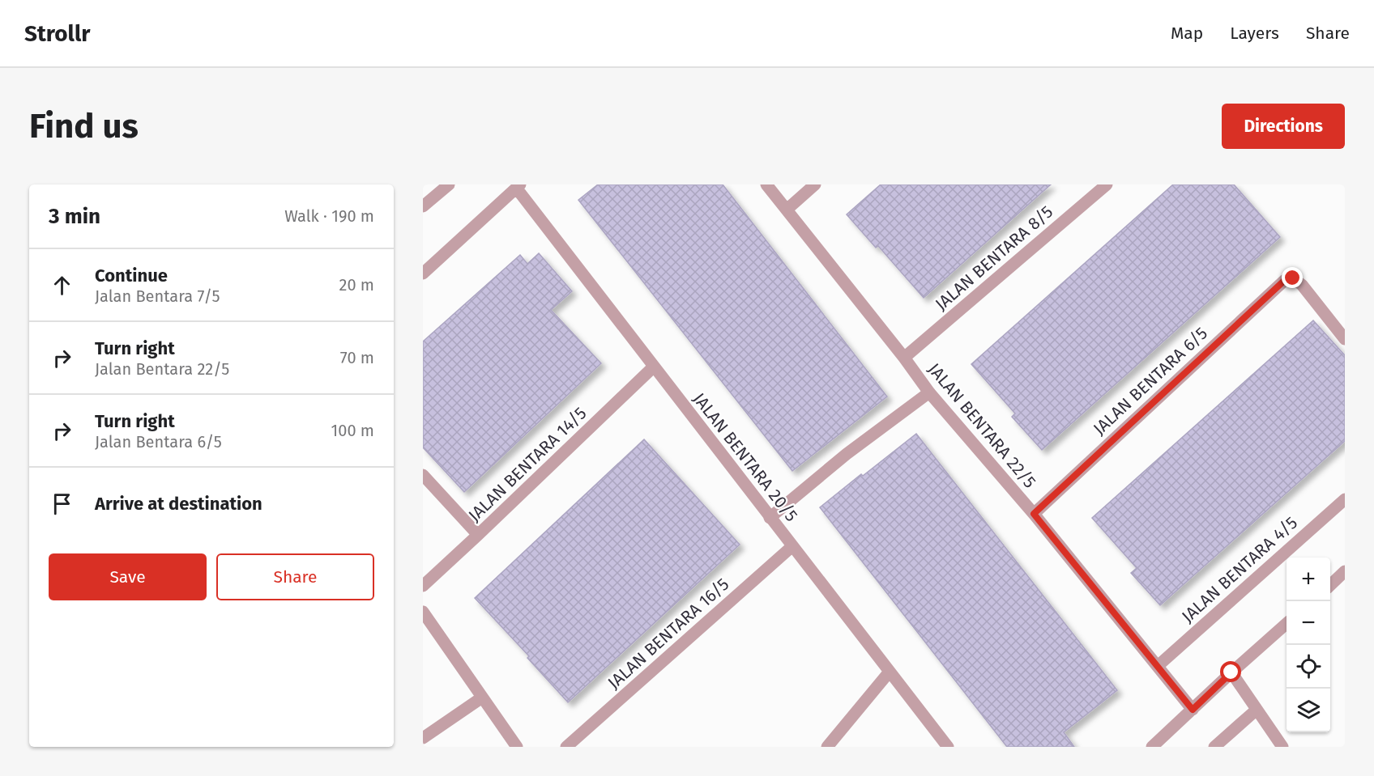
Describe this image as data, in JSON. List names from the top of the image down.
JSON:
{
  "streets": {
    "street": [
      "JALAN BENTARA 8/5",
      "JALAN BENTARA 6/5",
      "JALAN BENTARA 22/5",
      "JALAN BENTARA 20/5",
      "JALAN BENTARA 14/5",
      "JALAN BENTARA 4/5",
      "JALAN BENTARA 16/5"
    ]
  },
  "crossings": [
    ["JALAN BENTARA 8/5", "JALAN BENTARA 22/5"],
    ["JALAN BENTARA 6/5", "JALAN BENTARA 22/5"],
    ["JALAN BENTARA 22/5", "JALAN BENTARA 4/5"],
    ["JALAN BENTARA 20/5", "JALAN BENTARA 14/5"],
    ["JALAN BENTARA 20/5", "JALAN BENTARA 16/5"]
  ],
  "page": {
    "header": "Strollr",
    "nav": ["Map", "Layers", "Share"],
    "buttons": [
      "Directions",
      ["Save", "Share"]
    ],
    "title": "Find us",
    "heading": ["3 min", "Walk · 190 m"],
    "list": [
      ["Continue", "Jalan Bentara 7/5", "20 m"],
      ["Turn right", "Jalan Bentara 22/5", "70 m"],
      ["Turn right", "Jalan Bentara 6/5", "100 m"],
      "Arrive at destination"
    ],
    "map_buttons": ["+", "−"]
  }
}
